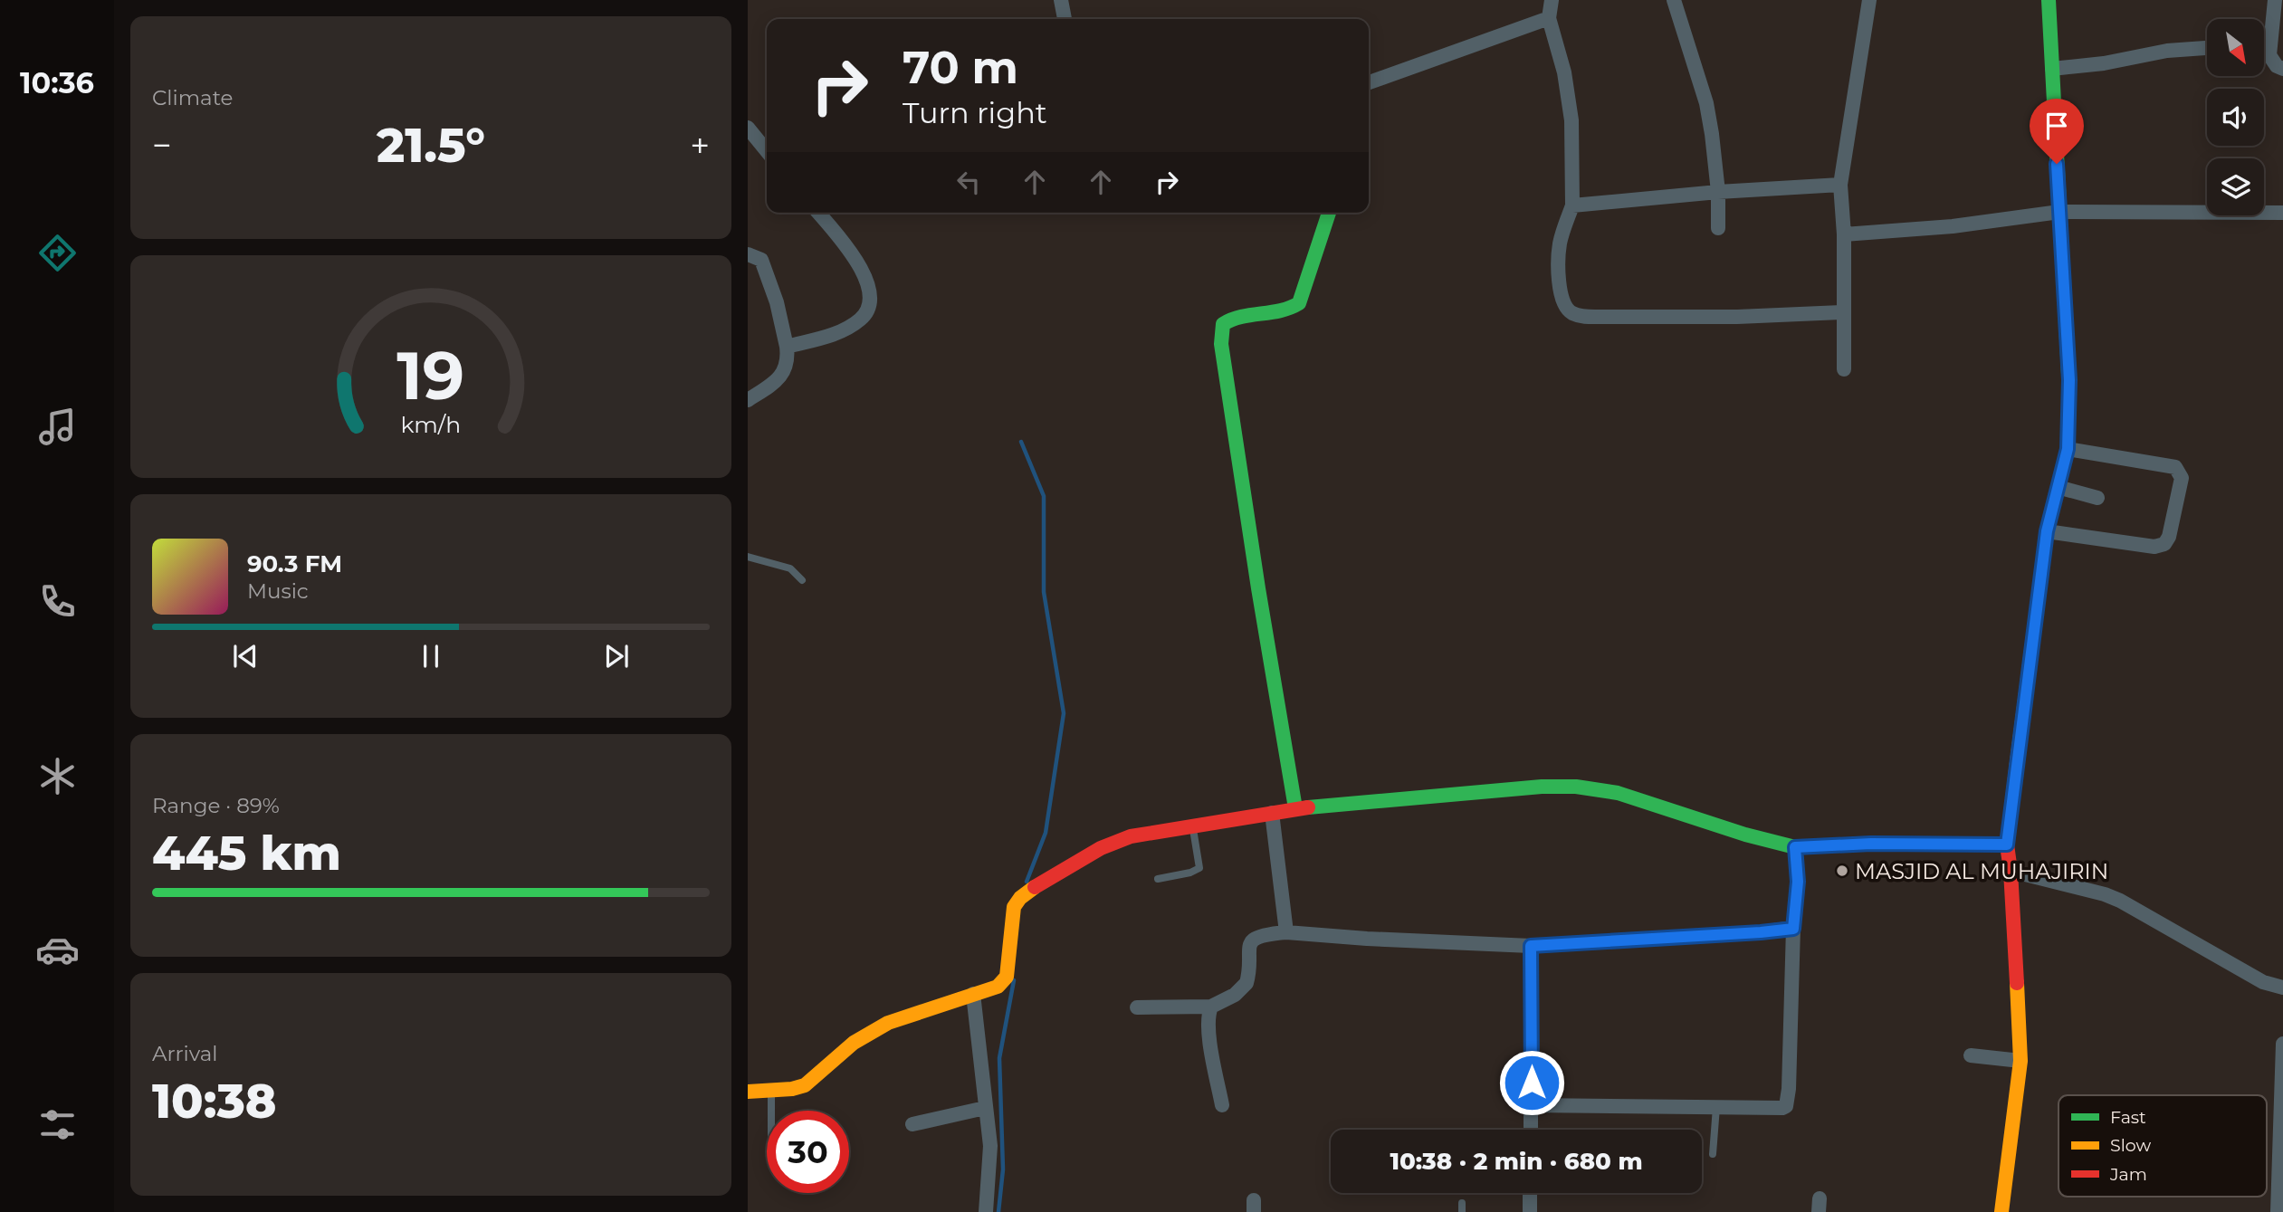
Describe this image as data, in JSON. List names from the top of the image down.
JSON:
{
  "places": ["MASJID AL MUHAJIRIN"],
  "legend": ["Fast", "Slow", "Jam"],
  "north": "bottom right",
  "page": {
    "tabs": "10:36",
    "tile": [
      "Climate",
      ["Range · 89%", "445 km"],
      ["Arrival", "10:38"]
    ],
    "turn": ["70 m", "Turn right"],
    "heat": ["−", "21.5°", "+"],
    "song": ["90.3 FM", "Music"],
    "limit": "30",
    "trip": "10:38 · 2 min · 680 m",
    "gauge": ["19", "km/h"]
  }
}
